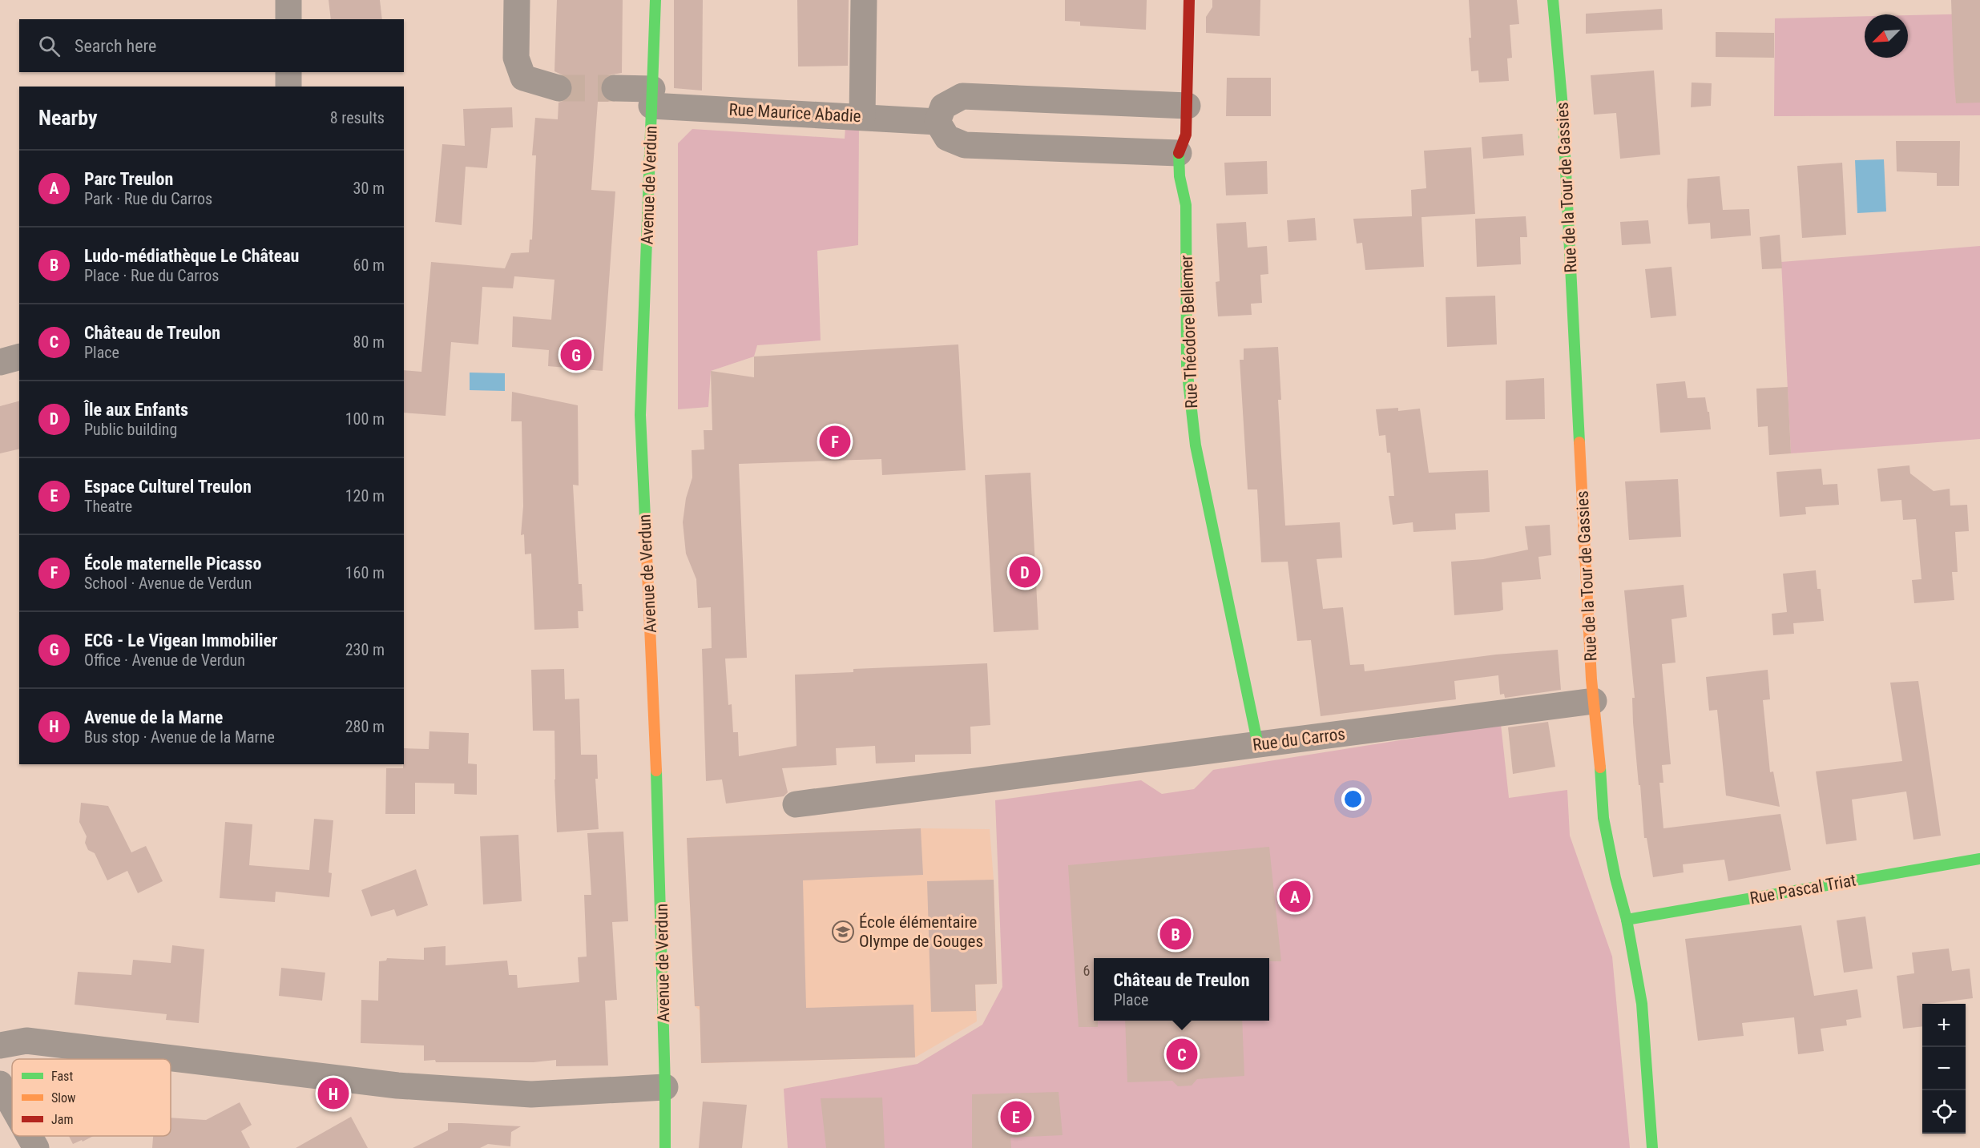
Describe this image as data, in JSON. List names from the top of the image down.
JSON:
{
  "streets": {
    "street": [
      "Rue Maurice Abadie",
      "Avenue de Verdun",
      "Rue de la Tour de Gassies",
      "Rue Théodore Bellemer",
      "Rue du Carros",
      "Rue Pascal Triat"
    ]
  },
  "crossings": [
    ["Rue Maurice Abadie", "Avenue de Verdun"],
    ["Rue de la Tour de Gassies", "Rue du Carros"],
    ["Rue de la Tour de Gassies", "Rue Pascal Triat"],
    ["Rue Théodore Bellemer", "Rue du Carros"]
  ],
  "places": {
    "school or university": ["École élémentaire Olympe de Gouges"]
  },
  "house_numbers": ["6"],
  "legend": ["Fast", "Slow", "Jam"],
  "north": "bottom left",
  "page": {
    "search": "Search here",
    "heading": ["Nearby", "8 results"],
    "list": [
      {
        "mark": "A",
        "name": "Parc Treulon",
        "note": "Park · Rue du Carros",
        "value": "30 m"
      },
      {
        "mark": "B",
        "name": "Ludo-médiathèque Le Château",
        "note": "Place · Rue du Carros",
        "value": "60 m"
      },
      {
        "mark": "C",
        "name": "Château de Treulon",
        "note": "Place",
        "value": "80 m"
      },
      {
        "mark": "D",
        "name": "Île aux Enfants",
        "note": "Public building",
        "value": "100 m"
      },
      {
        "mark": "E",
        "name": "Espace Culturel Treulon",
        "note": "Theatre",
        "value": "120 m"
      },
      {
        "mark": "F",
        "name": "École maternelle Picasso",
        "note": "School · Avenue de Verdun",
        "value": "160 m"
      },
      {
        "mark": "G",
        "name": "ECG - Le Vigean Immobilier",
        "note": "Office · Avenue de Verdun",
        "value": "230 m"
      },
      {
        "mark": "H",
        "name": "Avenue de la Marne",
        "note": "Bus stop · Avenue de la Marne",
        "value": "280 m"
      }
    ],
    "pins": [
      "G",
      "F",
      "D",
      "A",
      "B",
      "C",
      "H",
      "E"
    ],
    "popup": ["Château de Treulon", "Place"],
    "map_buttons": ["+", "−"]
  }
}
